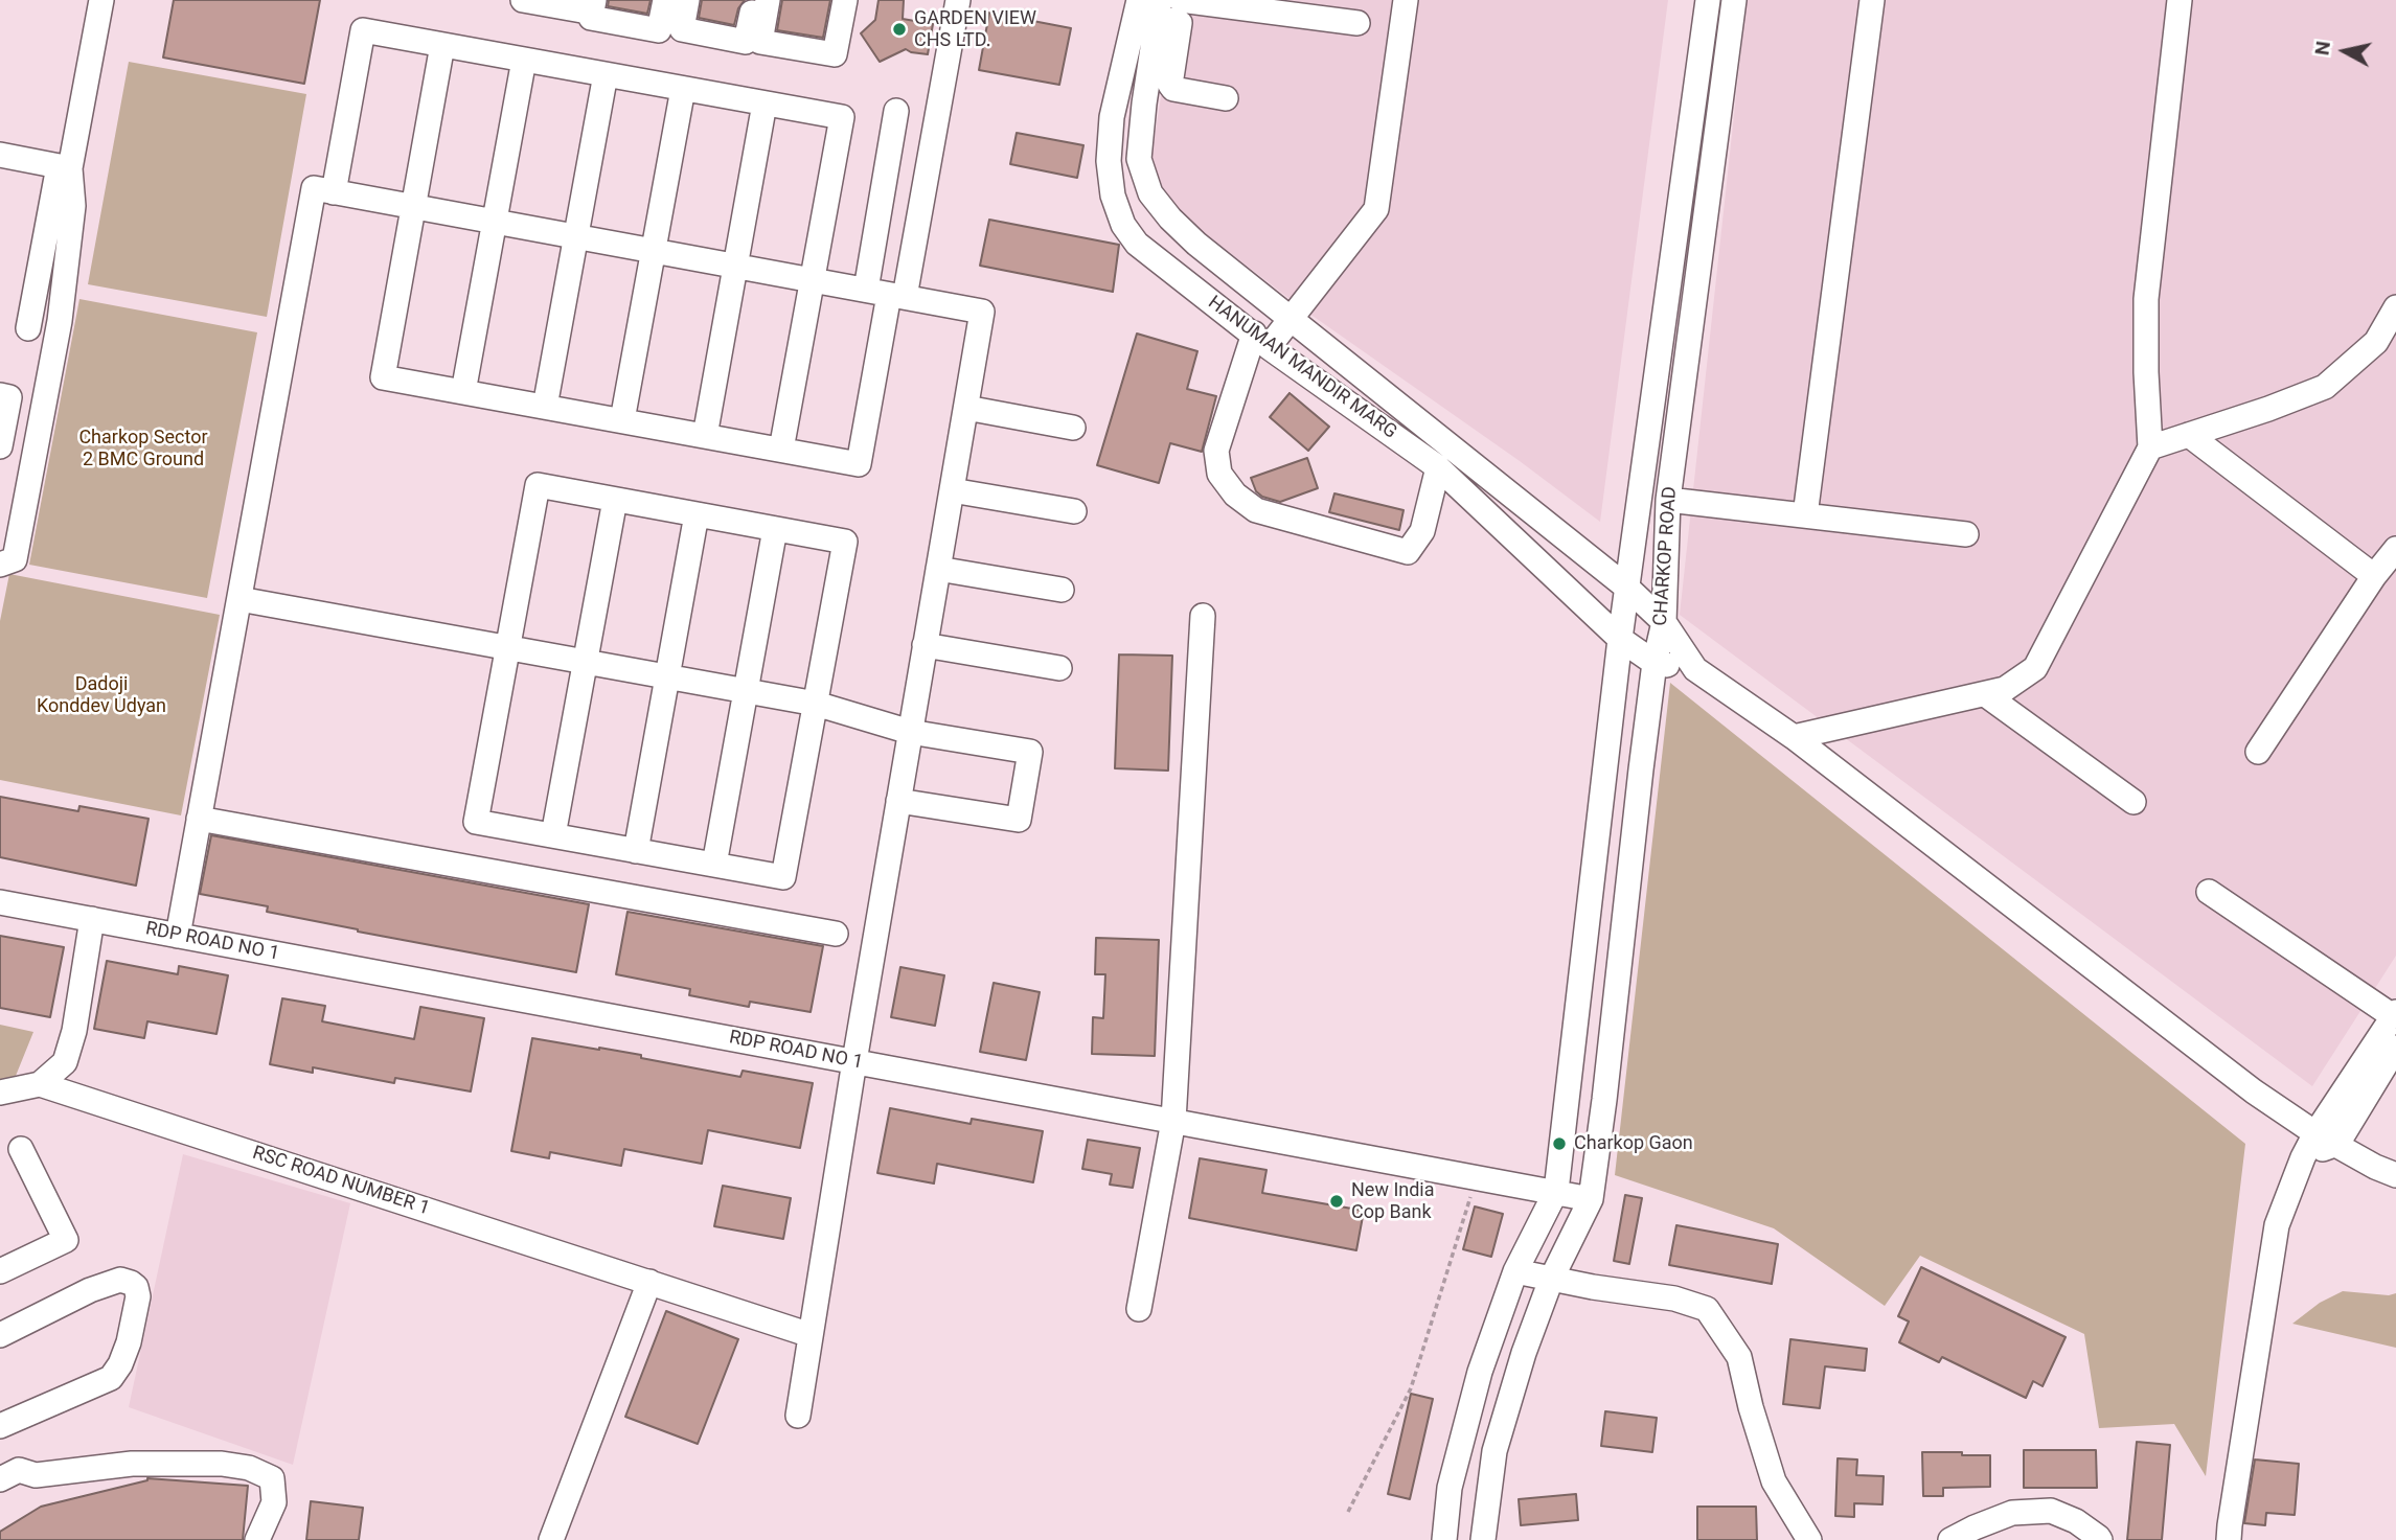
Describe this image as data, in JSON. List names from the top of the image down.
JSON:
{
  "streets": {
    "street": [
      "HANUMAN MANDIR MARG",
      "CHARKOP ROAD",
      "RDP ROAD NO 1",
      "RSC ROAD NUMBER 1"
    ]
  },
  "crossings": [
    ["HANUMAN MANDIR MARG", "CHARKOP ROAD"],
    ["CHARKOP ROAD", "RDP ROAD NO 1"]
  ],
  "parks": ["Charkop Sector 2 BMC Ground", "Dadoji Konddev Udyan"],
  "places": ["GARDEN VIEW CHS LTD.", "Charkop Gaon", "New India Cop Bank"],
  "north": "left"
}
